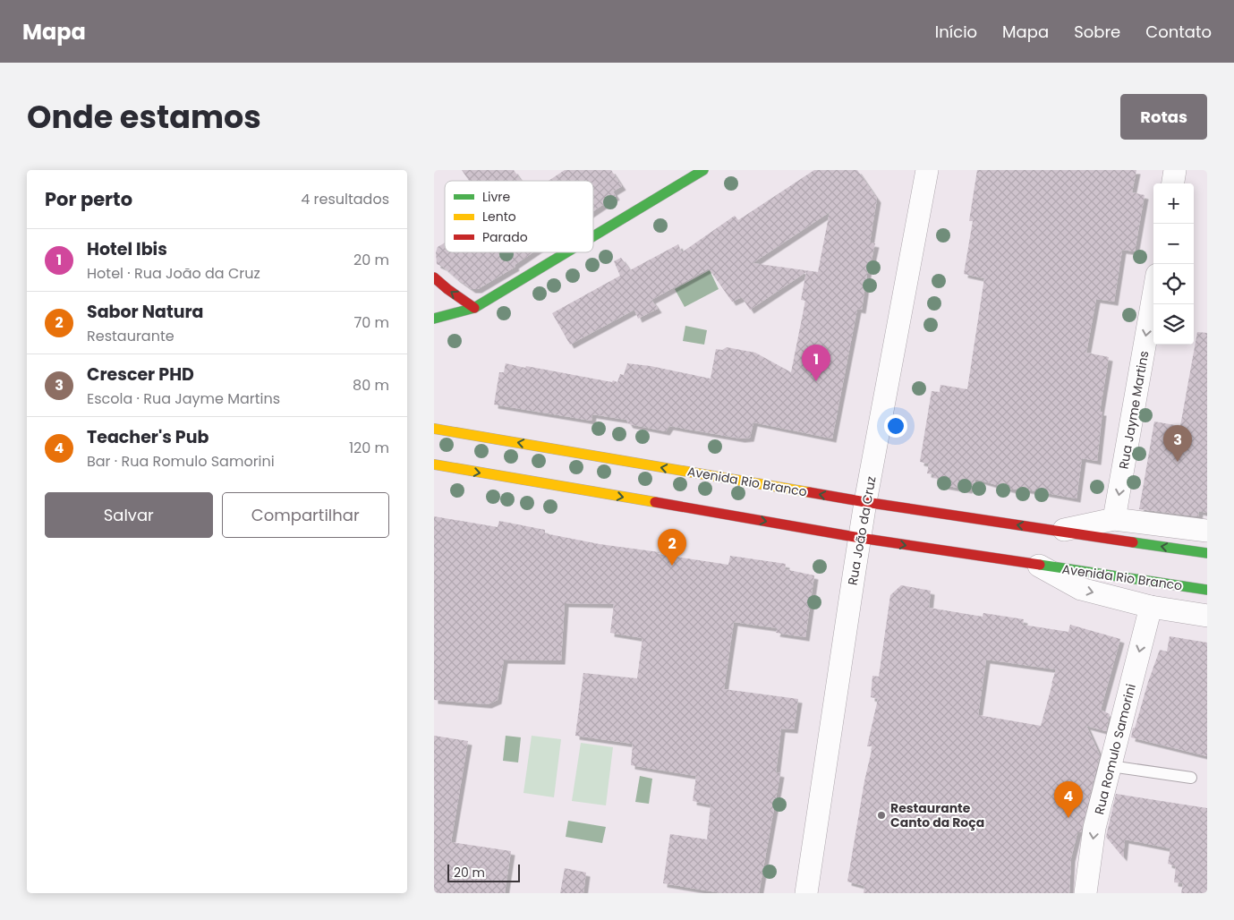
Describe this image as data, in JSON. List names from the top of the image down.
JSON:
{
  "streets": {
    "street": [
      "Rua Jayme Martins",
      "Avenida Rio Branco",
      "Rua João da Cruz",
      "Rua Romulo Samorini"
    ]
  },
  "crossings": [
    ["Rua Jayme Martins", "Avenida Rio Branco"],
    ["Avenida Rio Branco", "Rua João da Cruz"],
    ["Avenida Rio Branco", "Rua Romulo Samorini"]
  ],
  "one_way": ["Rua Jayme Martins", "Rua Romulo Samorini"],
  "places": ["Restaurante Canto da Roça"],
  "legend": ["Livre", "Lento", "Parado"],
  "scale_bar": "20 m",
  "page": {
    "header": "Mapa",
    "nav": [
      "Início",
      "Mapa",
      "Sobre",
      "Contato"
    ],
    "title": "Onde estamos",
    "buttons": [
      "Rotas",
      ["Salvar", "Compartilhar"]
    ],
    "heading": ["Por perto", "4 resultados"],
    "map_buttons": ["+", "−"],
    "list": [
      {
        "mark": "1",
        "name": "Hotel Ibis",
        "note": "Hotel · Rua João da Cruz",
        "value": "20 m"
      },
      {
        "mark": "2",
        "name": "Sabor Natura",
        "note": "Restaurante",
        "value": "70 m"
      },
      {
        "mark": "3",
        "name": "Crescer PHD",
        "note": "Escola · Rua Jayme Martins",
        "value": "80 m"
      },
      {
        "mark": "4",
        "name": "Teacher's Pub",
        "note": "Bar · Rua Romulo Samorini",
        "value": "120 m"
      }
    ],
    "pins": [
      "1",
      "3",
      "2",
      "4"
    ],
    "scale": "20 m"
  }
}
